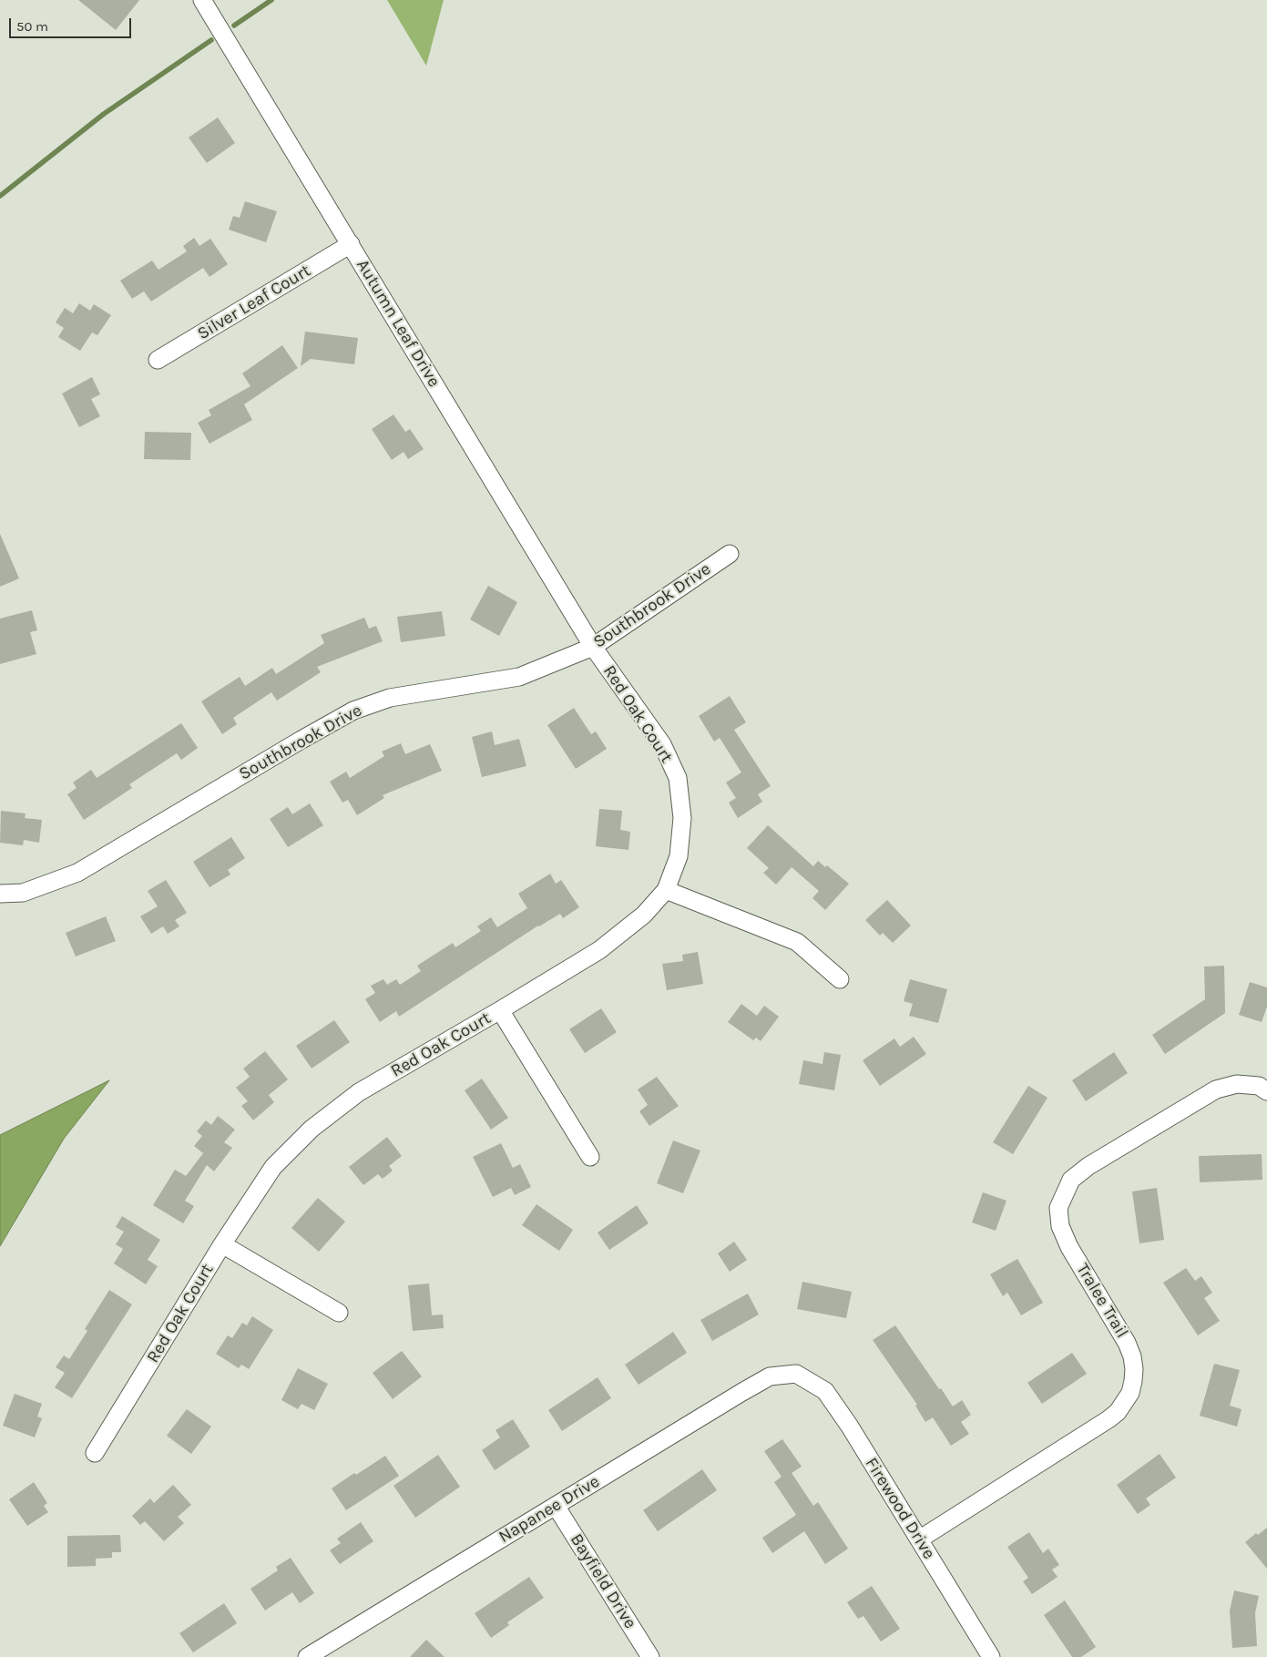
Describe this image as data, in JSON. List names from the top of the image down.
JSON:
{
  "streets": {
    "street": [
      "Silver Leaf Court",
      "Autumn Leaf Drive",
      "Southbrook Drive",
      "Red Oak Court",
      "Tralee Trail",
      "Firewood Drive",
      "Napanee Drive",
      "Bayfield Drive"
    ]
  },
  "crossings": [
    ["Silver Leaf Court", "Autumn Leaf Drive"],
    ["Autumn Leaf Drive", "Southbrook Drive"],
    ["Autumn Leaf Drive", "Red Oak Court"],
    ["Southbrook Drive", "Red Oak Court"],
    ["Tralee Trail", "Firewood Drive"],
    ["Firewood Drive", "Napanee Drive"],
    ["Napanee Drive", "Bayfield Drive"]
  ],
  "scale_bar": "50 m"
}
